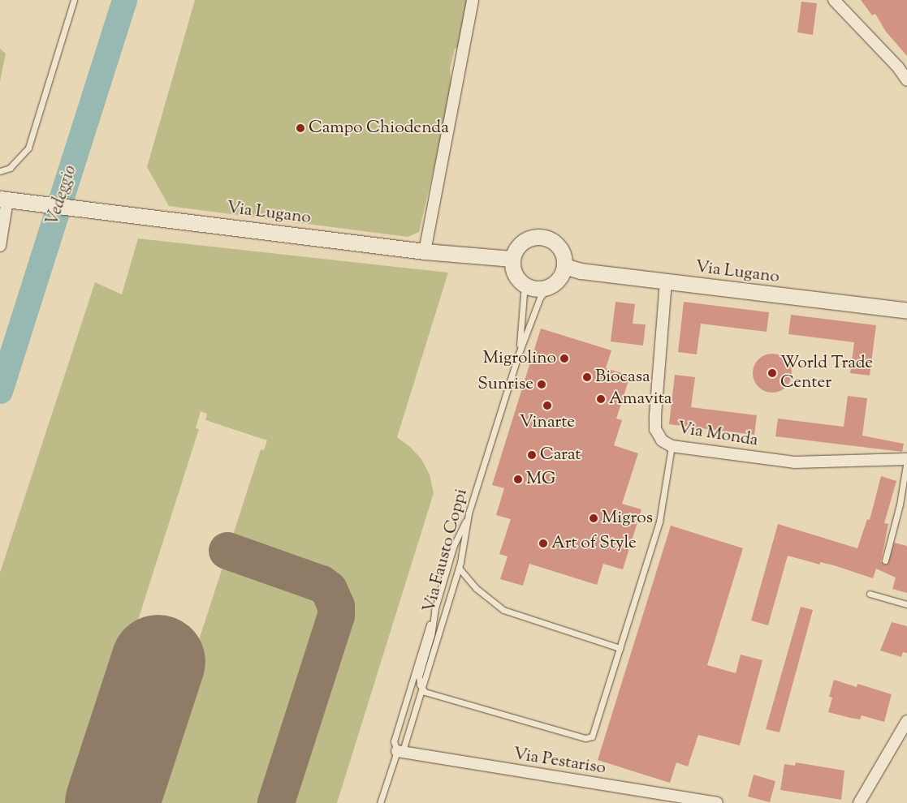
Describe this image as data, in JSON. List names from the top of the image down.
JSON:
{
  "streets": {
    "main road": ["Via Lugano"],
    "street": ["Via Monda", "Via Pestariso"],
    "lane": ["Via Fausto Coppi"]
  },
  "crossings": [
    ["Via Lugano", "Via Monda"],
    ["Via Lugano", "Via Fausto Coppi"],
    ["Via Fausto Coppi", "Via Pestariso"]
  ],
  "water": ["Vedeggio"],
  "places": [
    "Campo Chiodenda",
    "Migrolino",
    "World Trade Center",
    "Biocasa",
    "Sunrise",
    "Amavita",
    "Vinarte",
    "Carat",
    "MG",
    "Migros",
    "Art of Style"
  ]
}
